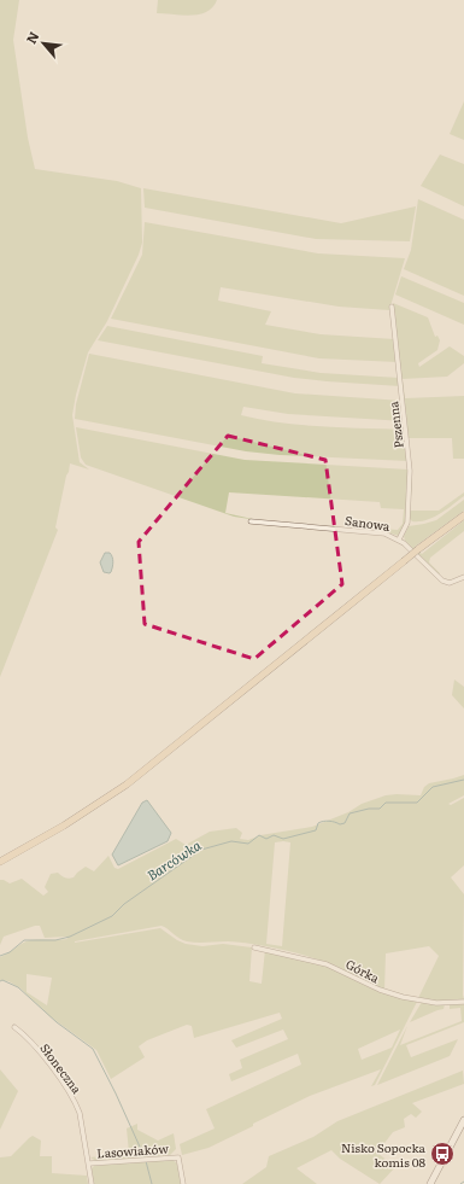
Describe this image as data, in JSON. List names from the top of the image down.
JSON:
{
  "streets": {
    "street": [
      "Pszenna",
      "Sanowa",
      "Górka",
      "Słoneczna",
      "Lasowiaków"
    ]
  },
  "crossings": [
    ["Pszenna", "Sanowa"],
    ["Słoneczna", "Lasowiaków"]
  ],
  "water": ["Barcówka"],
  "places": {
    "bus stop": ["Nisko Sopocka komis 08"]
  },
  "north": "top left"
}
